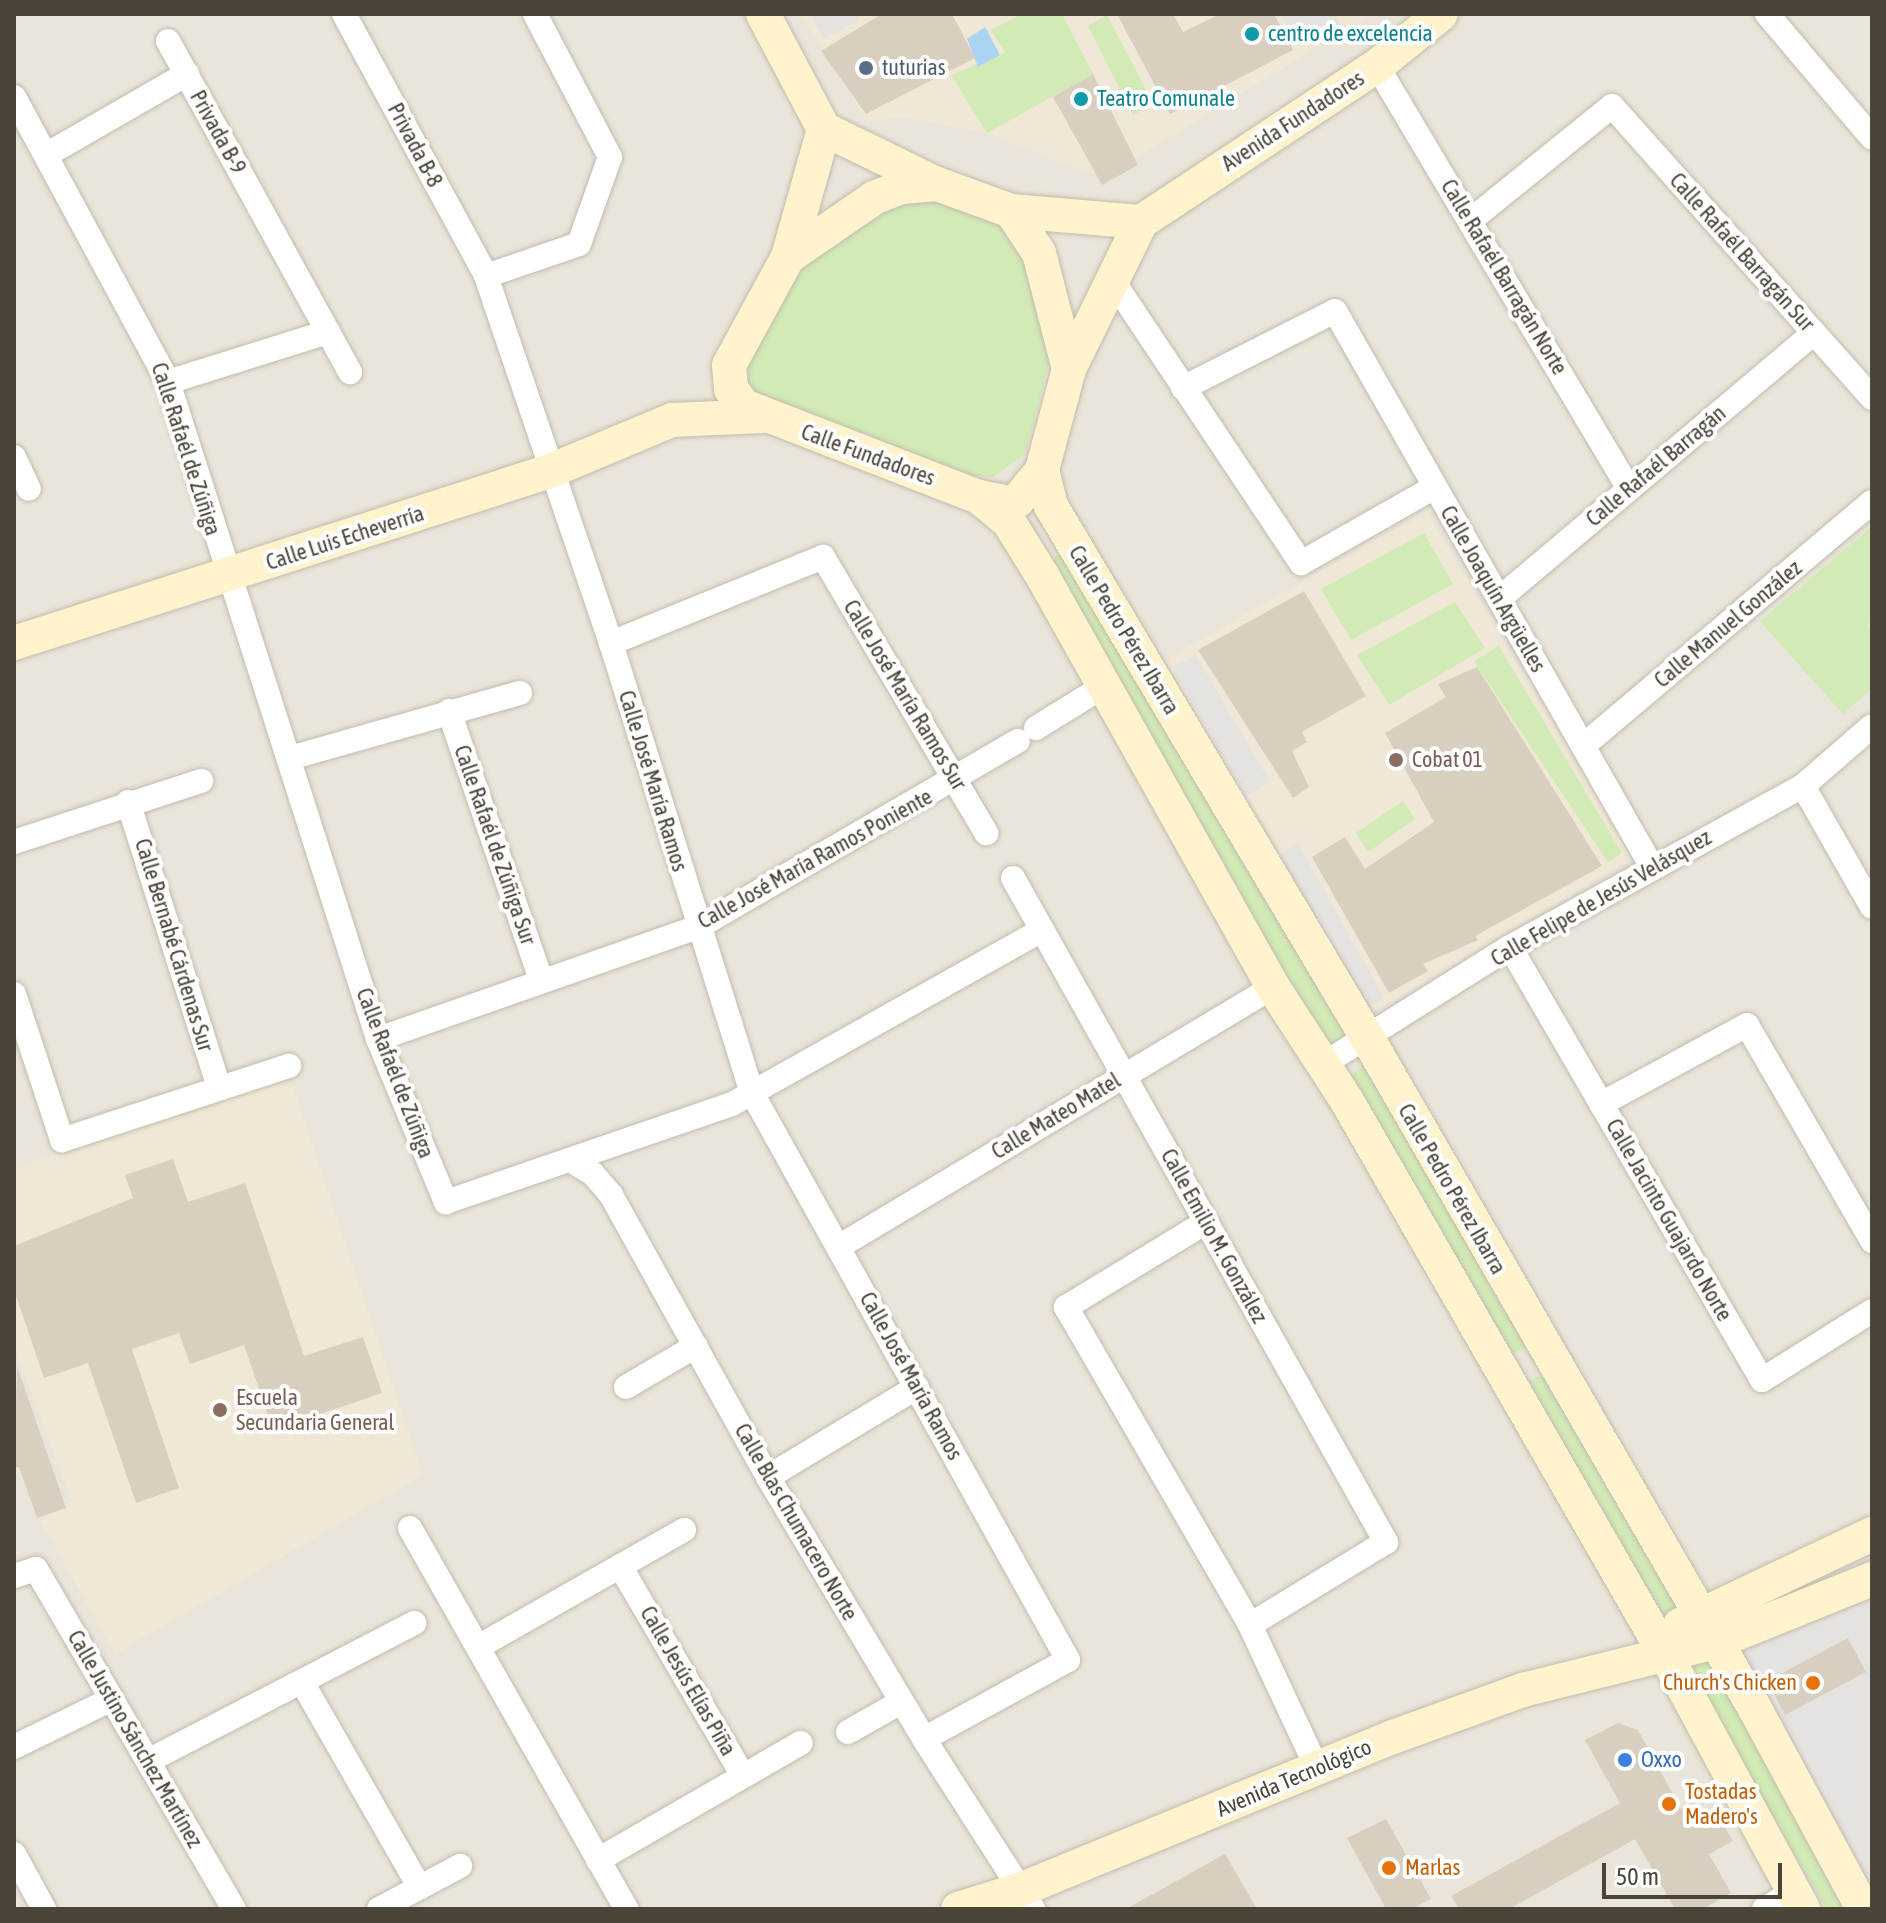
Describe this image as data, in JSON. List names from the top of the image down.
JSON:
{
  "streets": {
    "main road": [
      "Avenida Fundadores",
      "Calle Fundadores",
      "Calle Luis Echeverría",
      "Calle Pedro Pérez Ibarra",
      "Avenida Tecnológico"
    ],
    "street": [
      "Privada B-9",
      "Privada B-8",
      "Calle Rafaél Barragán Sur",
      "Calle Rafaél Barragán Norte",
      "Calle Rafaél de Zúñiga",
      "Calle Rafaél Barragán",
      "Calle Joaquín Argüelles",
      "Calle Manuel González",
      "Calle José María Ramos Sur",
      "Calle José María Ramos",
      "Calle Rafaél de Zúñiga Sur",
      "Calle José María Ramos Poniente",
      "Calle Felipe de Jesús Velásquez",
      "Calle Bernabé Cárdenas Sur",
      "Calle Mateo Matel",
      "Calle Jacinto Guajardo Norte",
      "Calle Emilio M. González",
      "Calle Blas Chumacero Norte",
      "Calle Jesús Elías Piña",
      "Calle Justino Sánchez Martínez"
    ]
  },
  "crossings": [
    ["Avenida Fundadores", "Calle Rafaél Barragán Norte"],
    ["Avenida Fundadores", "Calle Fundadores"],
    ["Privada B-9", "Calle Rafaél de Zúñiga"],
    ["Privada B-8", "Calle Luis Echeverría"],
    ["Privada B-8", "Calle José María Ramos"],
    ["Calle Rafaél Barragán Sur", "Calle Rafaél Barragán Norte"],
    ["Calle Rafaél Barragán Sur", "Calle Rafaél Barragán"],
    ["Calle Rafaél Barragán Norte", "Calle Rafaél Barragán"],
    ["Calle Rafaél de Zúñiga", "Calle Luis Echeverría"],
    ["Calle Rafaél de Zúñiga", "Calle José María Ramos Poniente"],
    ["Calle Rafaél de Zúñiga", "Calle Blas Chumacero Norte"],
    ["Calle Fundadores", "Calle Luis Echeverría"],
    ["Calle Fundadores", "Calle Pedro Pérez Ibarra"],
    ["Calle Rafaél Barragán", "Calle Joaquín Argüelles"],
    ["Calle Luis Echeverría", "Calle José María Ramos"],
    ["Calle Joaquín Argüelles", "Calle Manuel González"],
    ["Calle Joaquín Argüelles", "Calle Felipe de Jesús Velásquez"],
    ["Calle Pedro Pérez Ibarra", "Calle José María Ramos Poniente"],
    ["Calle Pedro Pérez Ibarra", "Calle Felipe de Jesús Velásquez"],
    ["Calle Pedro Pérez Ibarra", "Calle Mateo Matel"],
    ["Calle Pedro Pérez Ibarra", "Avenida Tecnológico"],
    ["Calle José María Ramos Sur", "Calle José María Ramos"],
    ["Calle José María Ramos Sur", "Calle José María Ramos Poniente"],
    ["Calle José María Ramos", "Calle José María Ramos Poniente"],
    ["Calle José María Ramos", "Calle Mateo Matel"],
    ["Calle José María Ramos", "Calle Blas Chumacero Norte"],
    ["Calle Rafaél de Zúñiga Sur", "Calle José María Ramos Poniente"],
    ["Calle Felipe de Jesús Velásquez", "Calle Jacinto Guajardo Norte"],
    ["Calle Mateo Matel", "Calle Emilio M. González"],
    ["Calle Blas Chumacero Norte", "Avenida Tecnológico"]
  ],
  "places": [
    "centro de excelencia",
    "tuturias",
    "Teatro Comunale",
    "Cobat 01",
    "Escuela Secundaria General",
    "Church's Chicken",
    "Oxxo",
    "Tostadas Madero's",
    "Marlas"
  ],
  "scale_bar": "50 m"
}
